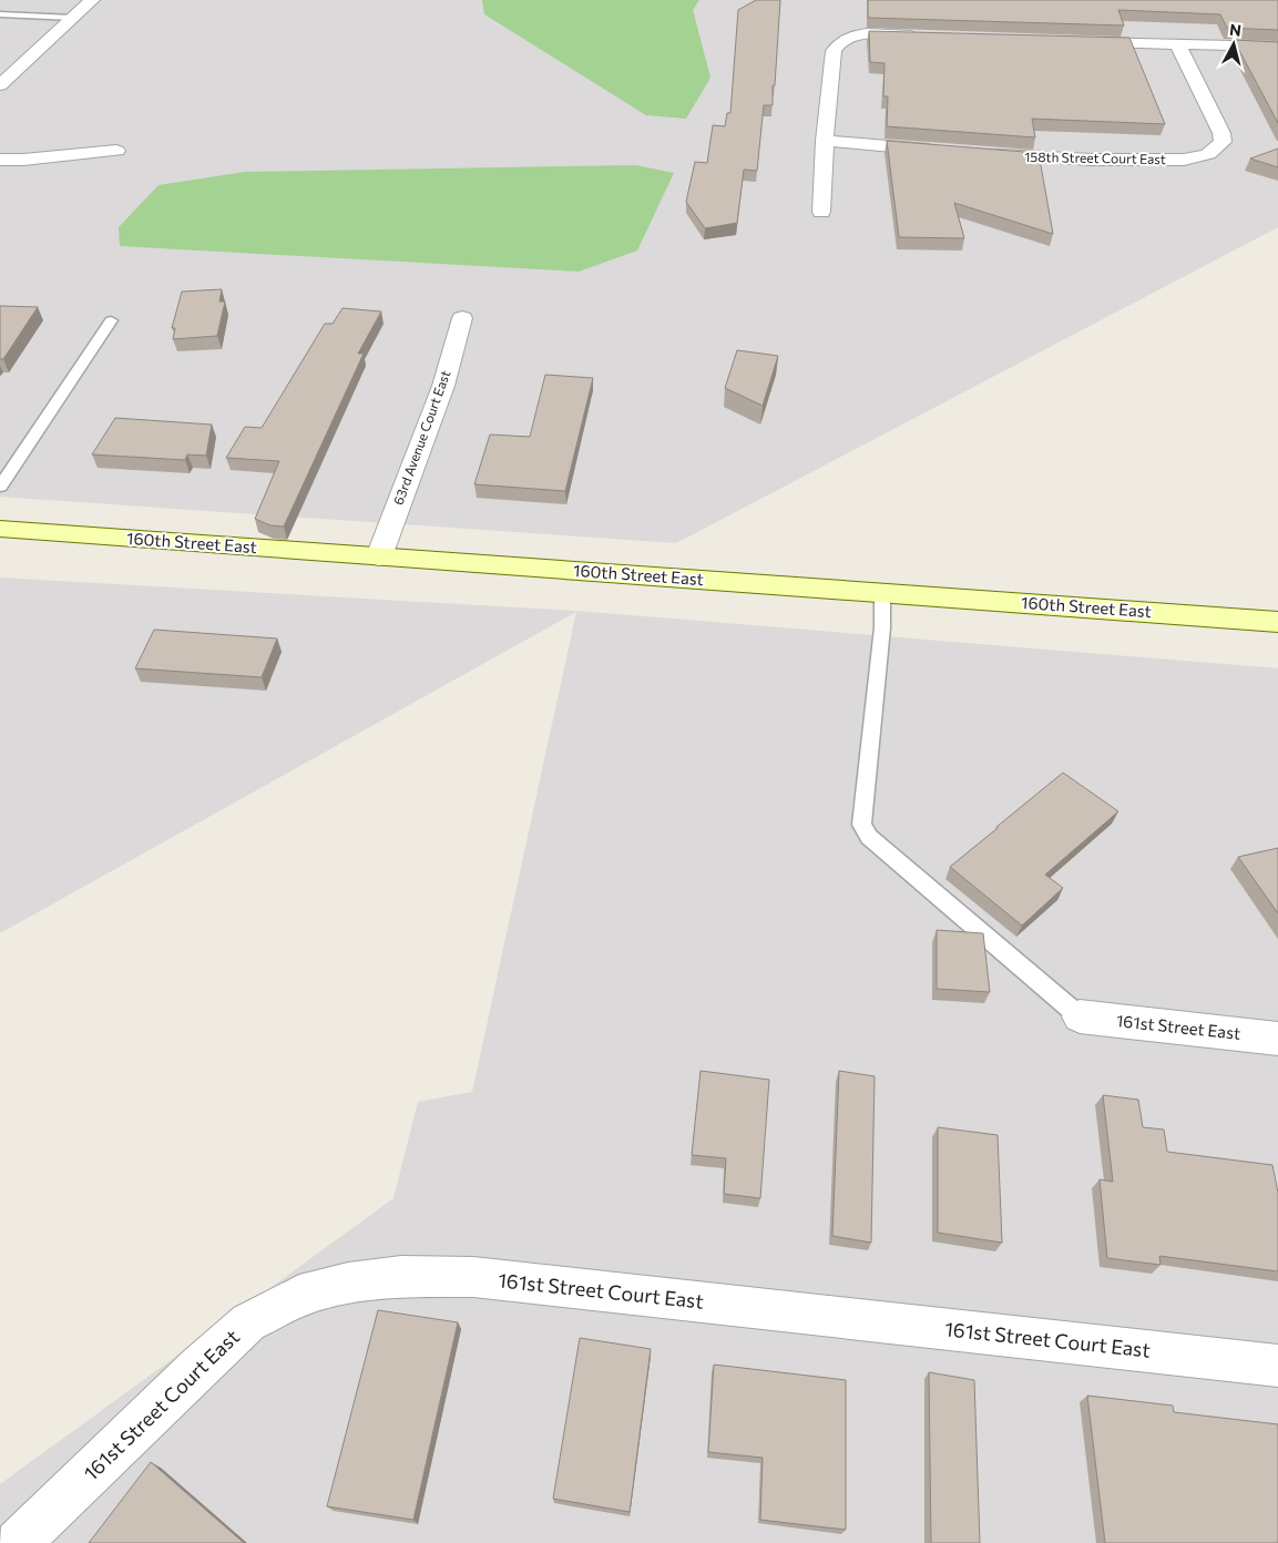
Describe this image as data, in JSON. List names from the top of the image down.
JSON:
{
  "streets": {
    "main road": ["160th Street East"],
    "street": [
      "158th Street Court East",
      "63rd Avenue Court East",
      "161st Street East",
      "161st Street Court East"
    ]
  },
  "crossings": [
    ["63rd Avenue Court East", "160th Street East"]
  ],
  "north": "top"
}
